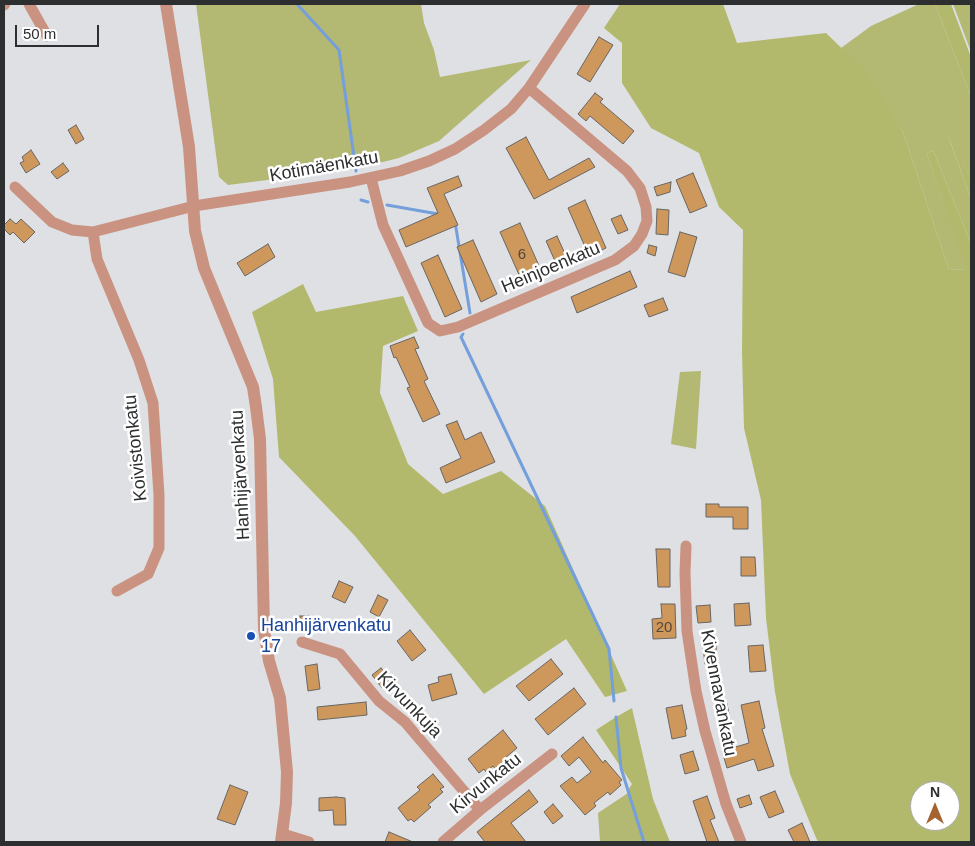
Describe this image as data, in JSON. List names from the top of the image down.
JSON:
{
  "streets": {
    "street": [
      "Kotimäenkatu",
      "Heinjoenkatu",
      "Koivistonkatu",
      "Hanhijärvenkatu",
      "Kivennavankatu",
      "Kirvunkuja",
      "Kirvunkatu"
    ]
  },
  "crossings": [
    ["Kotimäenkatu", "Heinjoenkatu"],
    ["Kotimäenkatu", "Koivistonkatu"],
    ["Kotimäenkatu", "Hanhijärvenkatu"],
    ["Kirvunkuja", "Kirvunkatu"]
  ],
  "places": ["Hanhijärvenkatu 17"],
  "house_numbers": ["6", "20"],
  "scale_bar": "50 m",
  "north": "top"
}
